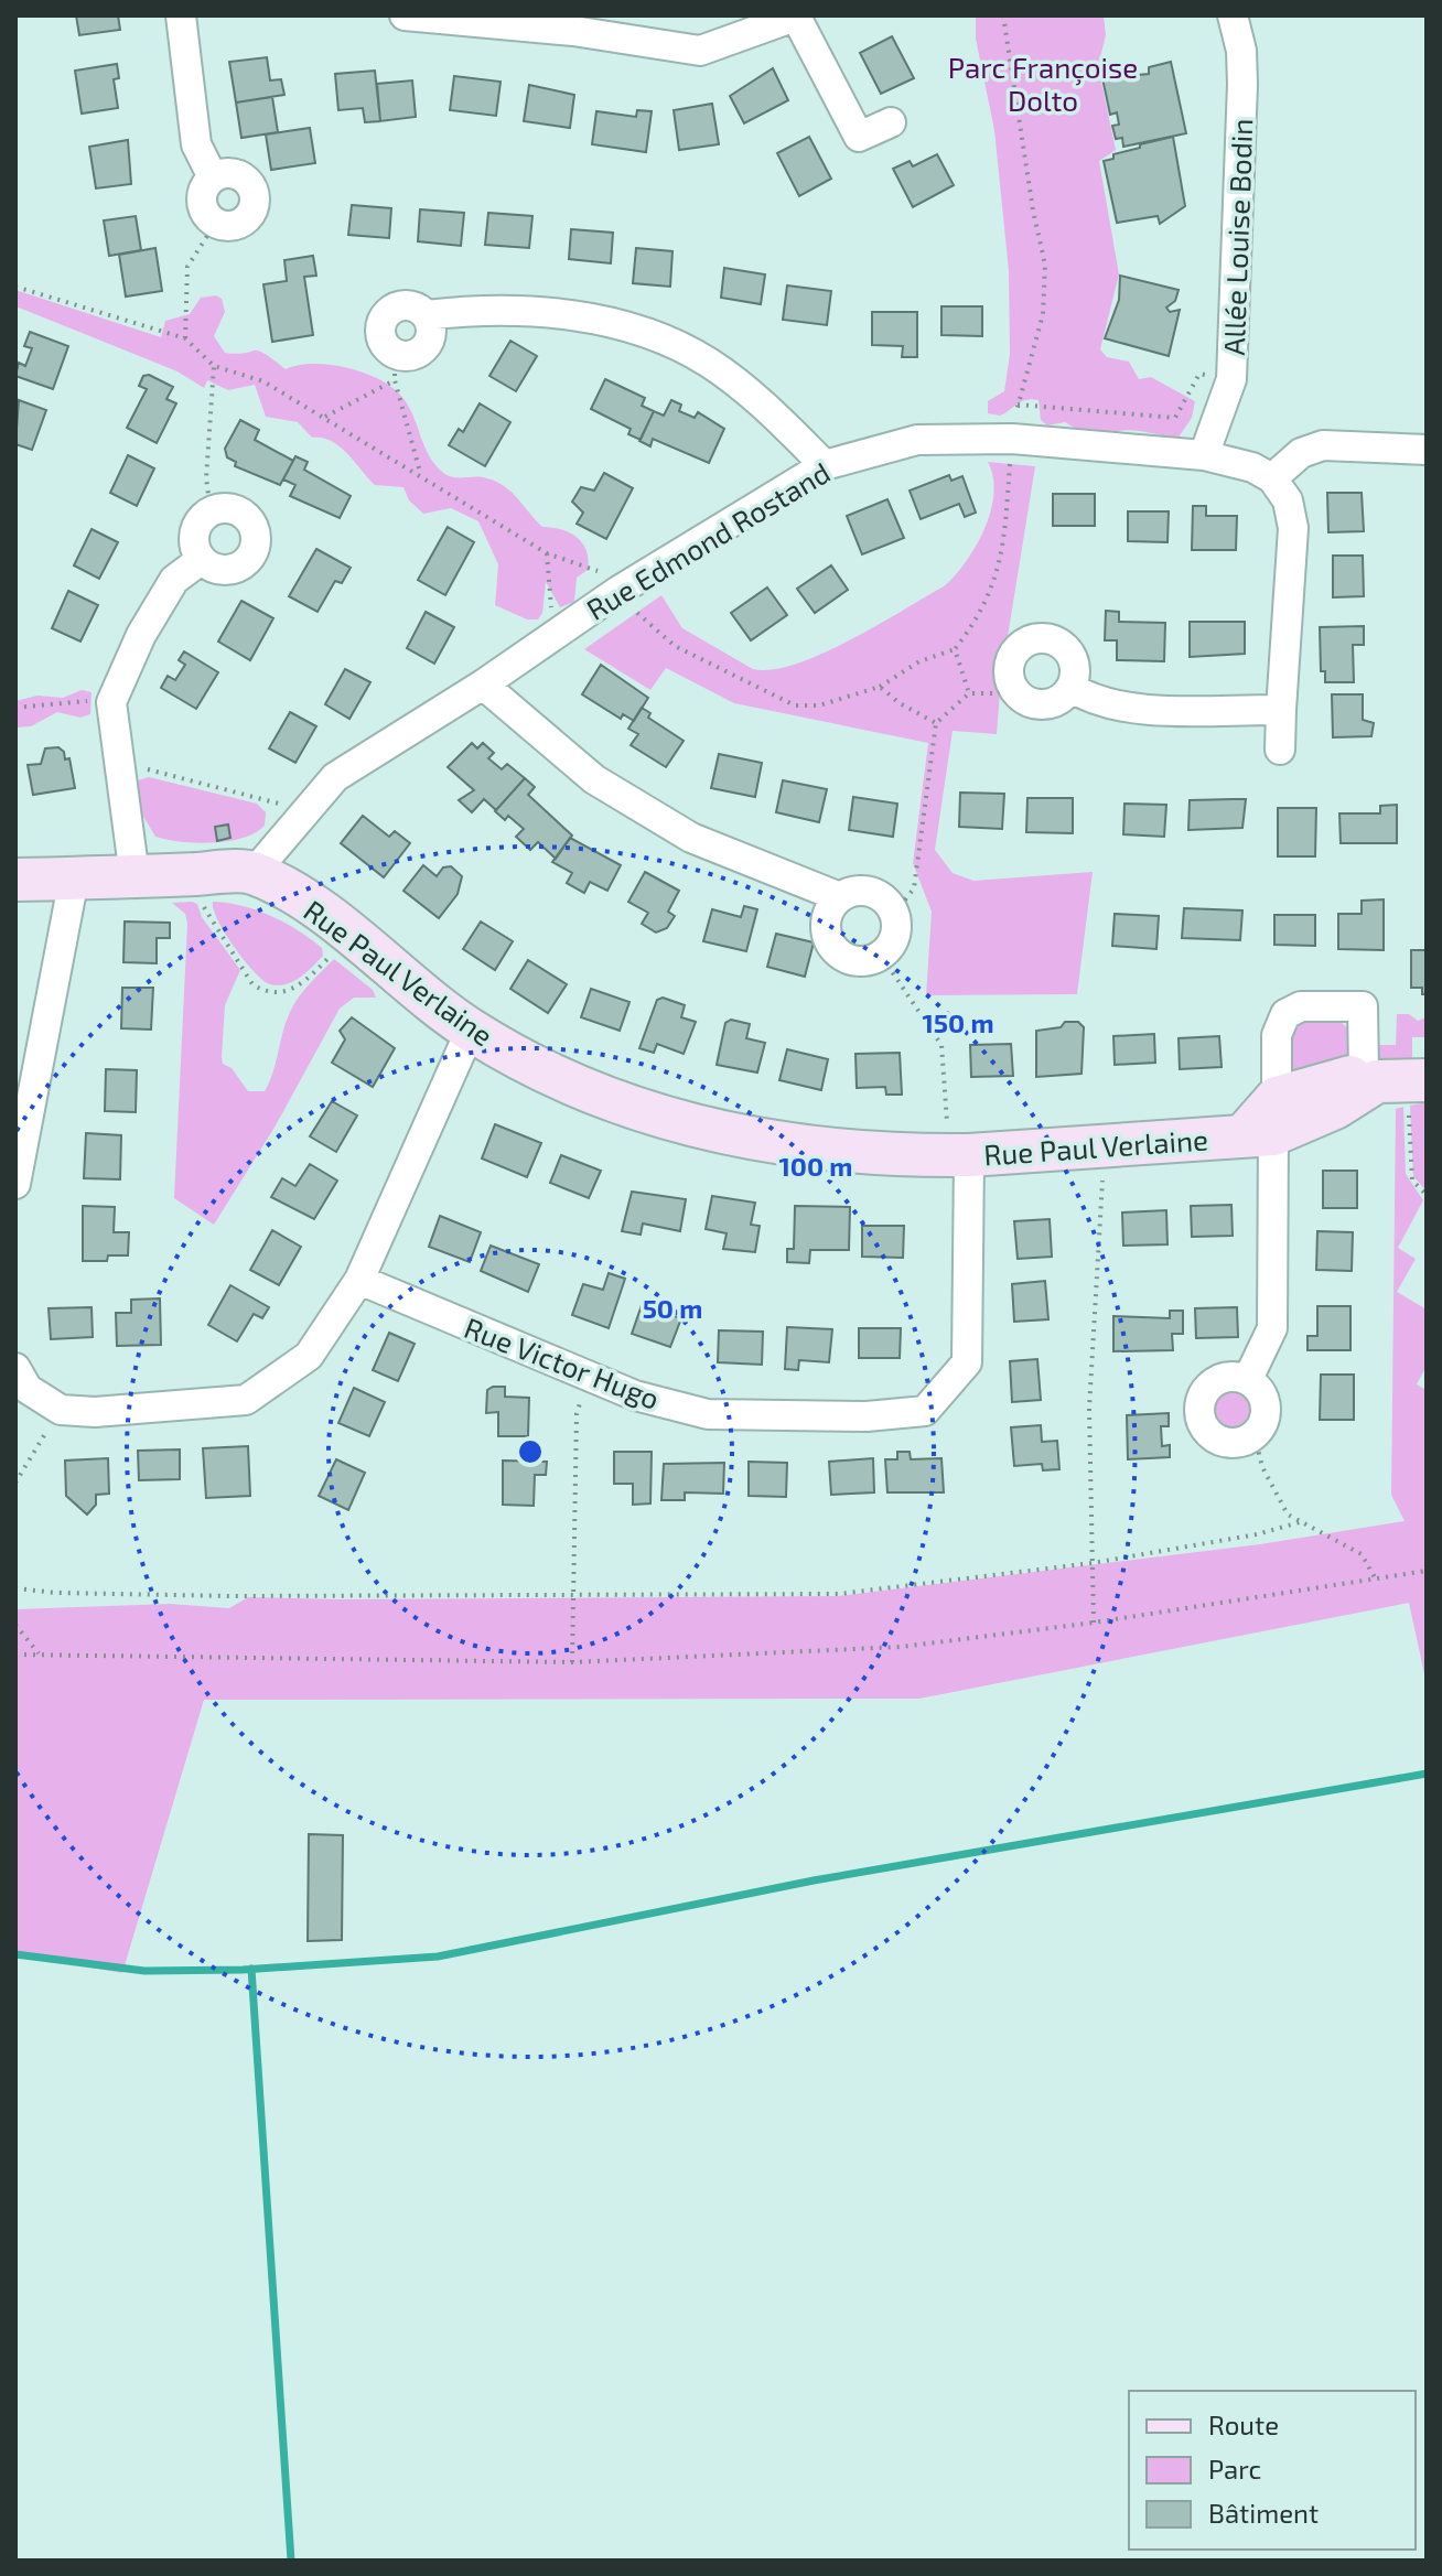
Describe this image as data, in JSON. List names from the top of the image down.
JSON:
{
  "streets": {
    "street": [
      "Allée Louise Bodin",
      "Rue Edmond Rostand",
      "Rue Paul Verlaine",
      "Rue Victor Hugo"
    ]
  },
  "crossings": [
    ["Allée Louise Bodin", "Rue Edmond Rostand"],
    ["Rue Edmond Rostand", "Rue Paul Verlaine"],
    ["Rue Paul Verlaine", "Rue Victor Hugo"]
  ],
  "parks": ["Parc Françoise Dolto"],
  "legend": ["Route", "Parc", "Bâtiment"],
  "rings": ["150 m", "100 m", "50 m"]
}
